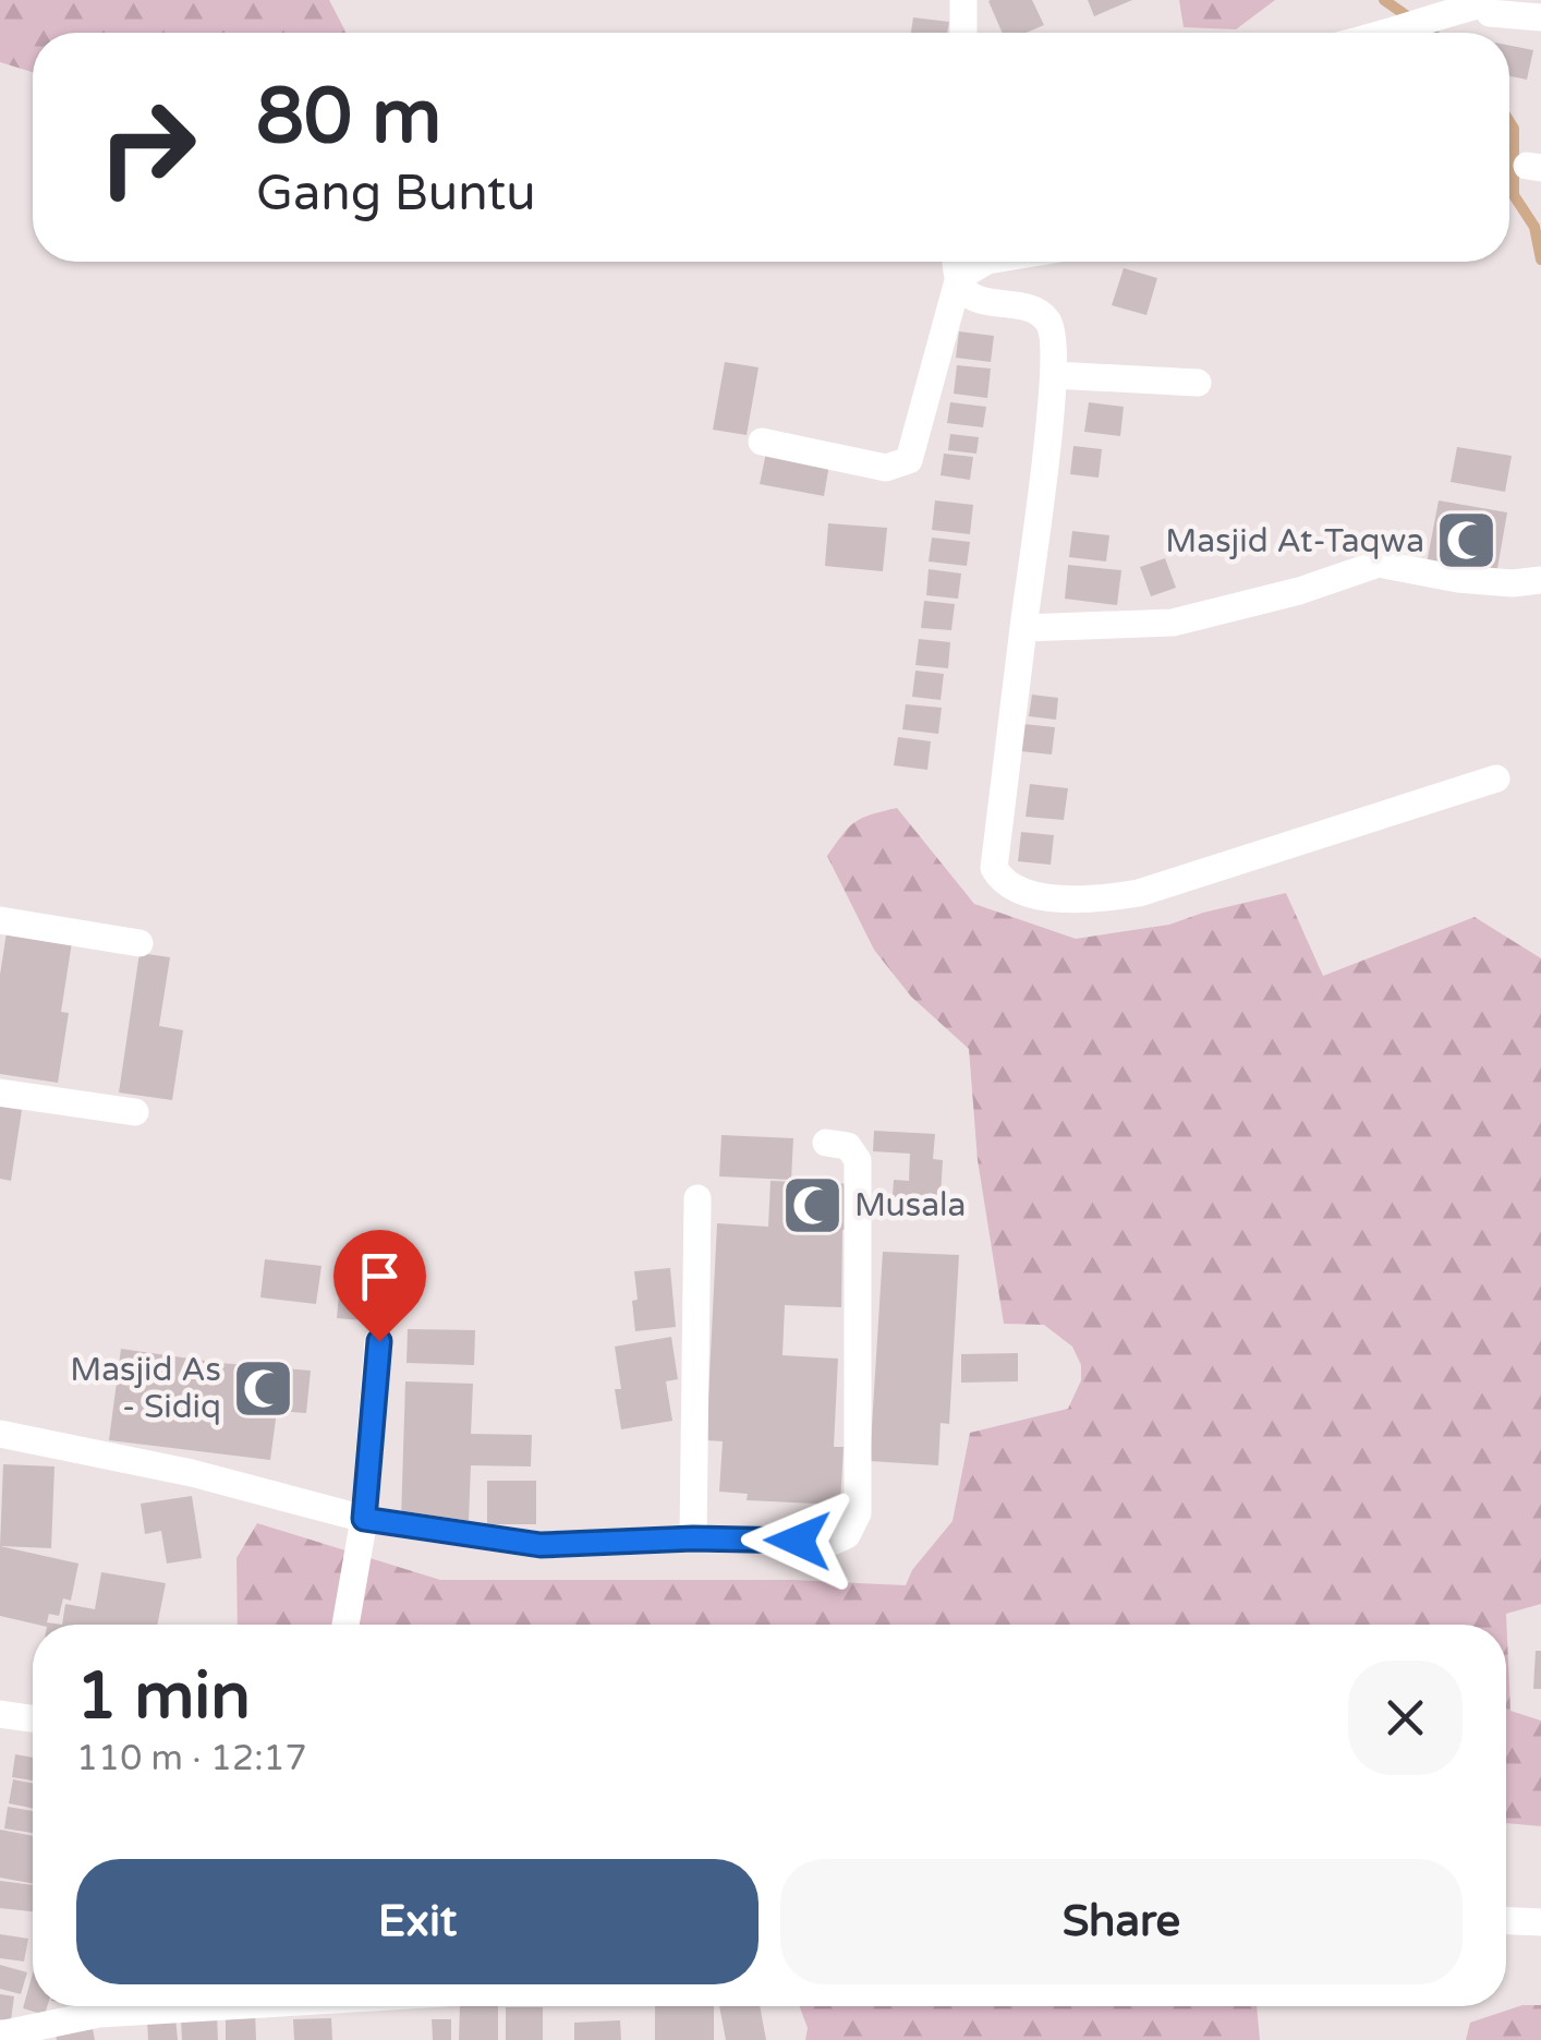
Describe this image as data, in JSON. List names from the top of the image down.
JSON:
{
  "places": {
    "mosque": ["Masjid At-Taqwa", "Musala", "Masjid As - Sidiq"]
  },
  "page": {
    "turn": ["80 m", "Gang Buntu"],
    "heading": ["1 min", "110 m · 12:17"],
    "buttons": ["Exit", "Share"]
  }
}
